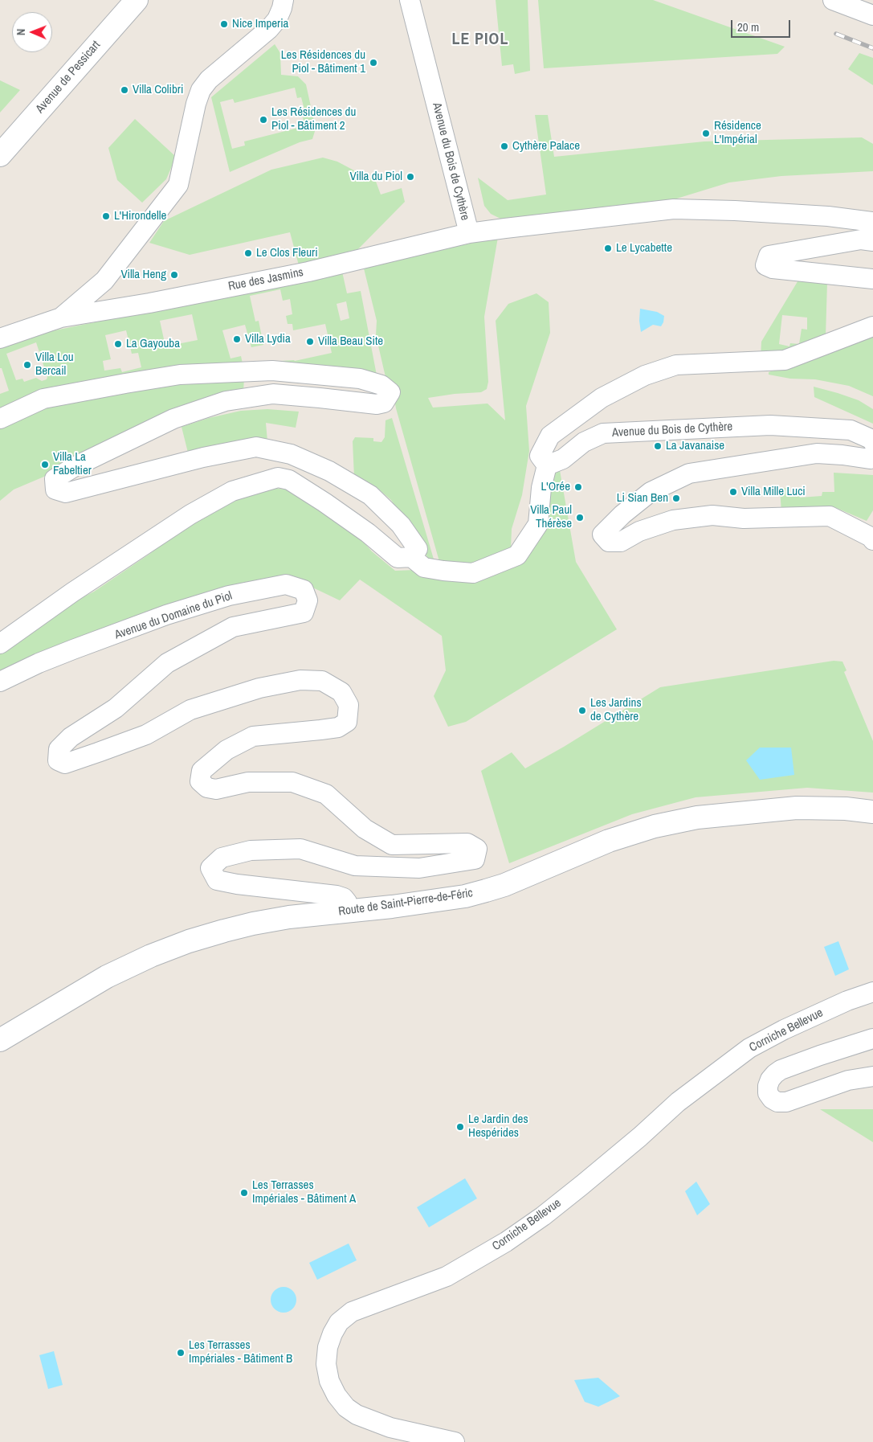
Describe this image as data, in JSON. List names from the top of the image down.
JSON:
{
  "streets": {
    "street": [
      "Avenue de Pessicart",
      "Avenue du Bois de Cythère",
      "Rue des Jasmins",
      "Avenue du Domaine du Piol",
      "Route de Saint-Pierre-de-Féric",
      "Corniche Bellevue"
    ]
  },
  "crossings": [
    ["Avenue du Bois de Cythère", "Rue des Jasmins"],
    ["Avenue du Domaine du Piol", "Route de Saint-Pierre-de-Féric"]
  ],
  "districts": ["LE PIOL"],
  "places": [
    "Nice Imperia",
    "Les Résidences du Piol - Bâtiment 1",
    "Villa Colibri",
    "Les Résidences du Piol - Bâtiment 2",
    "Résidence L'Impérial",
    "Cythère Palace",
    "Villa du Piol",
    "L'Hirondelle",
    "Le Lycabette",
    "Le Clos Fleuri",
    "Villa Heng",
    "Villa Lydia",
    "Villa Beau Site",
    "La Gayouba",
    "Villa Lou Bercail",
    "La Javanaise",
    "Villa La Fabeltier",
    "L'Orée",
    "Villa Mille Luci",
    "Li Sian Ben",
    "Villa Paul Thérèse",
    "Les Jardins de Cythère",
    "Le Jardin des Hespérides",
    "Les Terrasses Impériales - Bâtiment A",
    "Les Terrasses Impériales - Bâtiment B"
  ],
  "scale_bar": "20 m",
  "north": "left"
}
